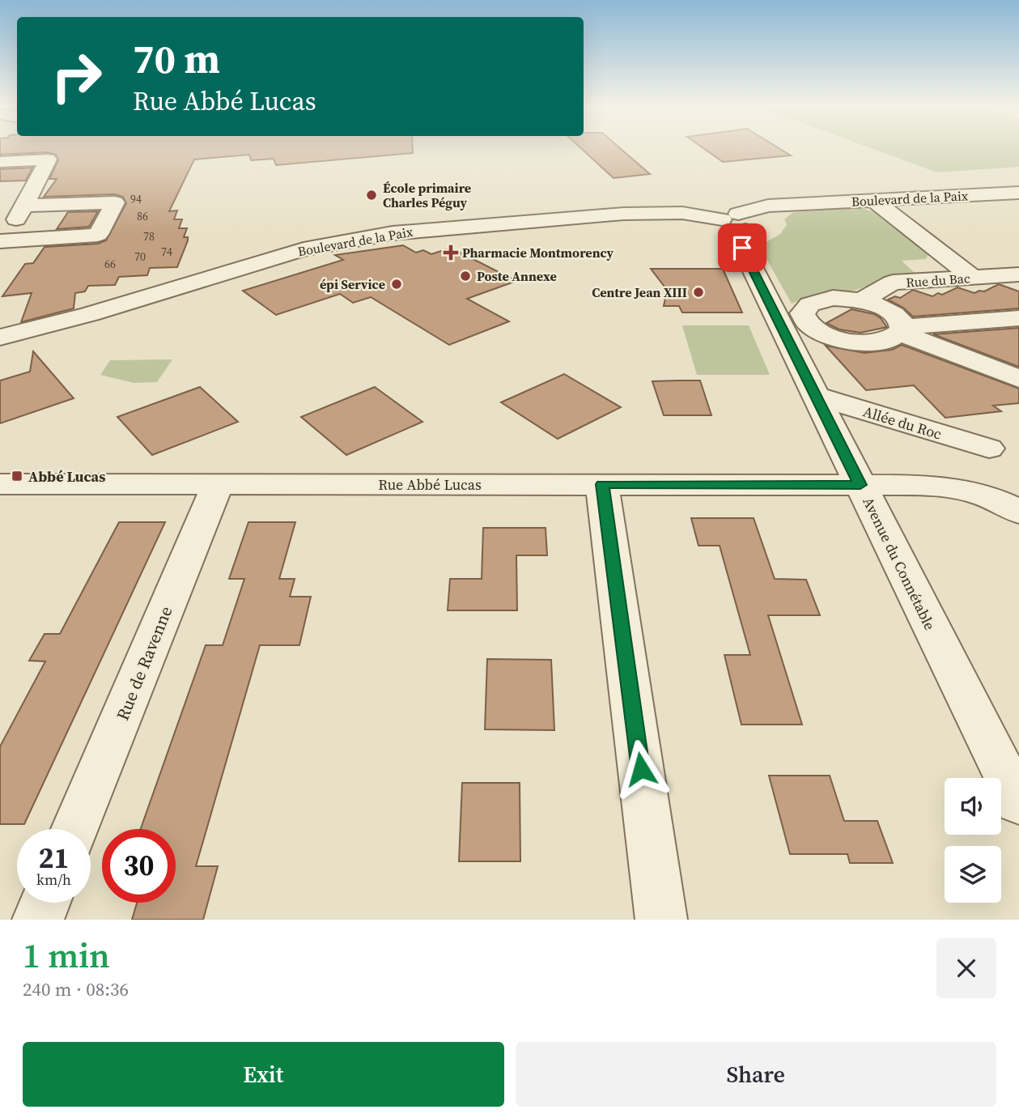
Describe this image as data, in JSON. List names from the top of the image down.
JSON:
{
  "streets": {
    "street": [
      "Boulevard de la Paix",
      "Rue du Bac",
      "Allée du Roc",
      "Rue Abbé Lucas",
      "Avenue du Connétable",
      "Rue de Ravenne"
    ]
  },
  "crossings": [
    ["Boulevard de la Paix", "Avenue du Connétable"],
    ["Allée du Roc", "Avenue du Connétable"],
    ["Rue Abbé Lucas", "Avenue du Connétable"],
    ["Rue Abbé Lucas", "Rue de Ravenne"]
  ],
  "places": {
    "other": [
      "École primaire Charles Péguy",
      "Poste Annexe",
      "épi Service",
      "Centre Jean XIII"
    ],
    "health": ["Pharmacie Montmorency"],
    "transit": ["Abbé Lucas"]
  },
  "house_numbers": [
    "94",
    "86",
    "78",
    "74",
    "70",
    "66"
  ],
  "page": {
    "turn": ["70 m", "Rue Abbé Lucas"],
    "speed": "21 km/h",
    "limit": "30",
    "heading": ["1 min", "240 m · 08:36"],
    "buttons": ["Exit", "Share"]
  }
}
